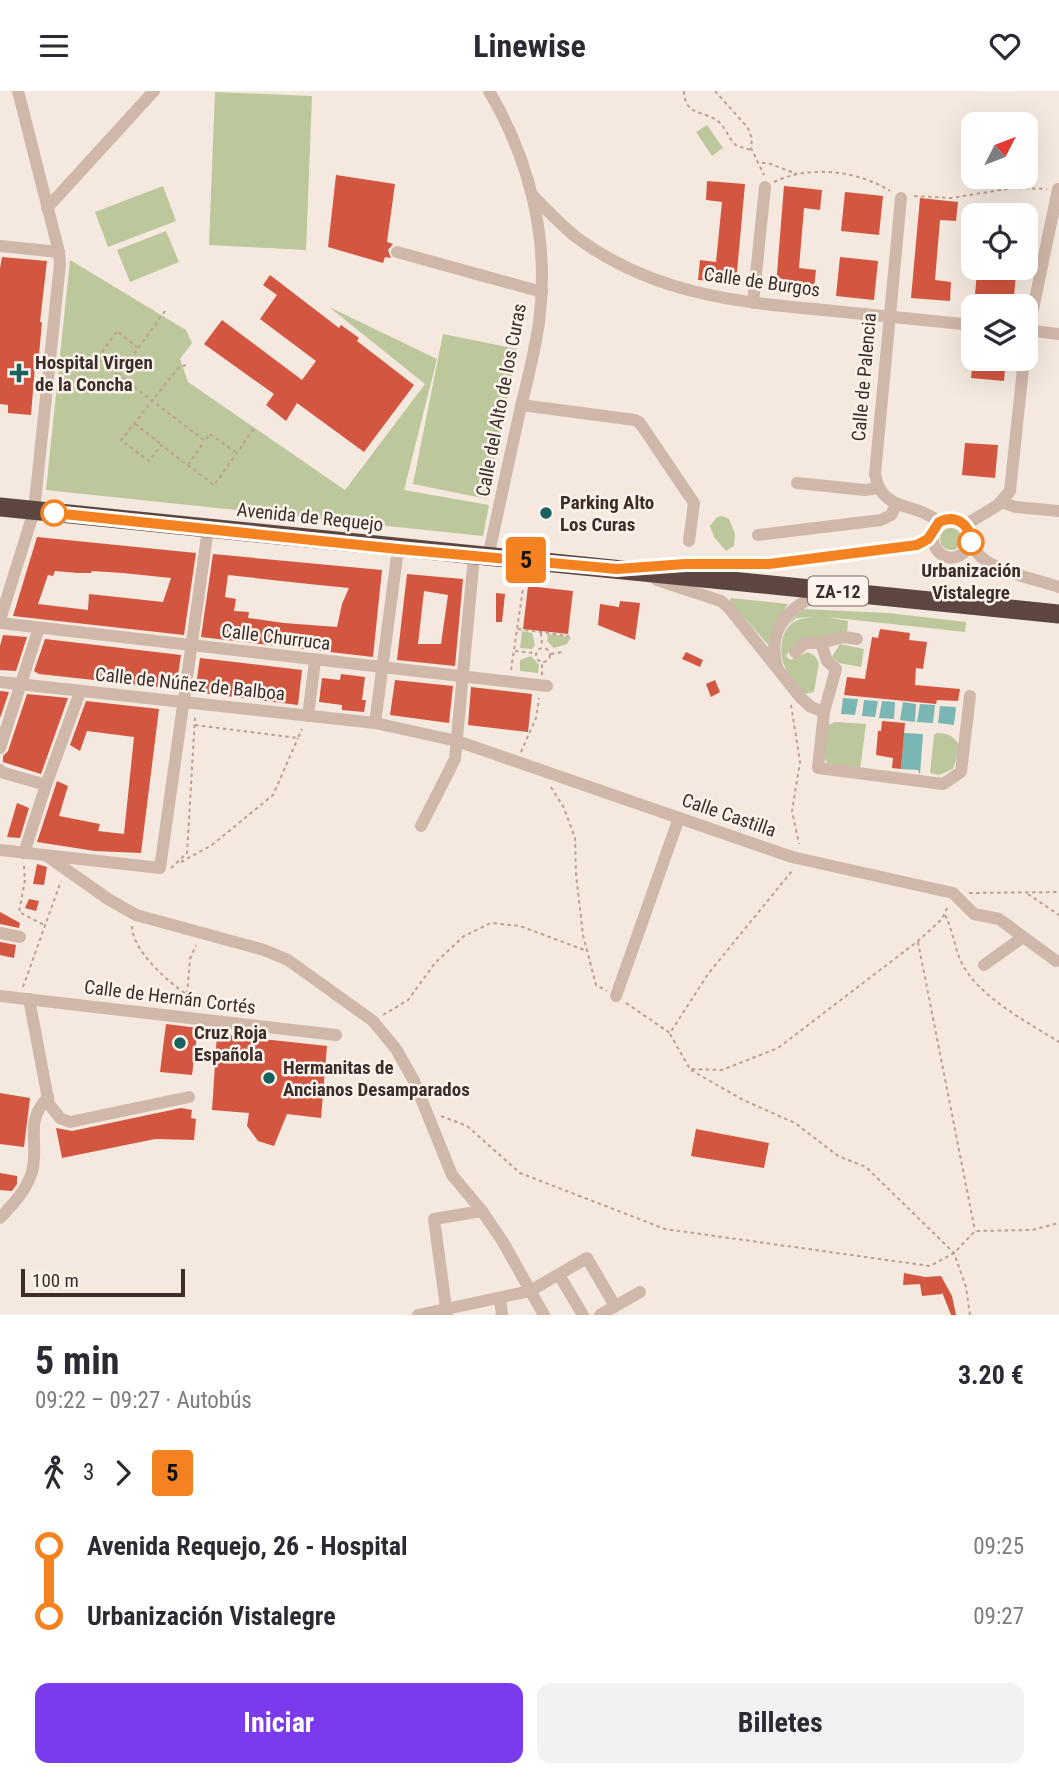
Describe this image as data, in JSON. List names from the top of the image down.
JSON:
{
  "streets": {
    "highway": ["Avenida de Requejo", "ZA-12"],
    "street": [
      "Calle de Burgos",
      "Calle de Palencia",
      "Calle del Alto de los Curas",
      "Calle Churruca",
      "Calle de Núñez de Balboa",
      "Calle Castilla",
      "Calle de Hernán Cortés"
    ]
  },
  "crossings": [
    ["Calle de Burgos", "Calle de Palencia"],
    ["Calle de Burgos", "Calle del Alto de los Curas"],
    ["Calle del Alto de los Curas", "Avenida de Requejo"],
    ["Calle del Alto de los Curas", "Calle Churruca"],
    ["Calle del Alto de los Curas", "Calle Castilla"],
    ["Calle de Núñez de Balboa", "Calle Castilla"]
  ],
  "places": {
    "health": ["Hospital Virgen de la Concha"],
    "other": [
      "Parking Alto Los Curas",
      "Urbanización Vistalegre",
      "Cruz Roja Española",
      "Hermanitas de Ancianos Desamparados"
    ]
  },
  "lines": ["bus line 5"],
  "scale_bar": "100 m",
  "north": "top right",
  "page": {
    "header": "Linewise",
    "on_map": "5",
    "scale": "100 m",
    "heading": ["5 min", "09:22 – 09:27 · Autobús", "3.20 €"],
    "legs": ["3", "5"],
    "list": [
      {
        "name": "Avenida Requejo, 26 - Hospital",
        "value": "09:25"
      },
      {
        "name": "Urbanización Vistalegre",
        "value": "09:27"
      }
    ],
    "buttons": ["Iniciar", "Billetes"]
  }
}
